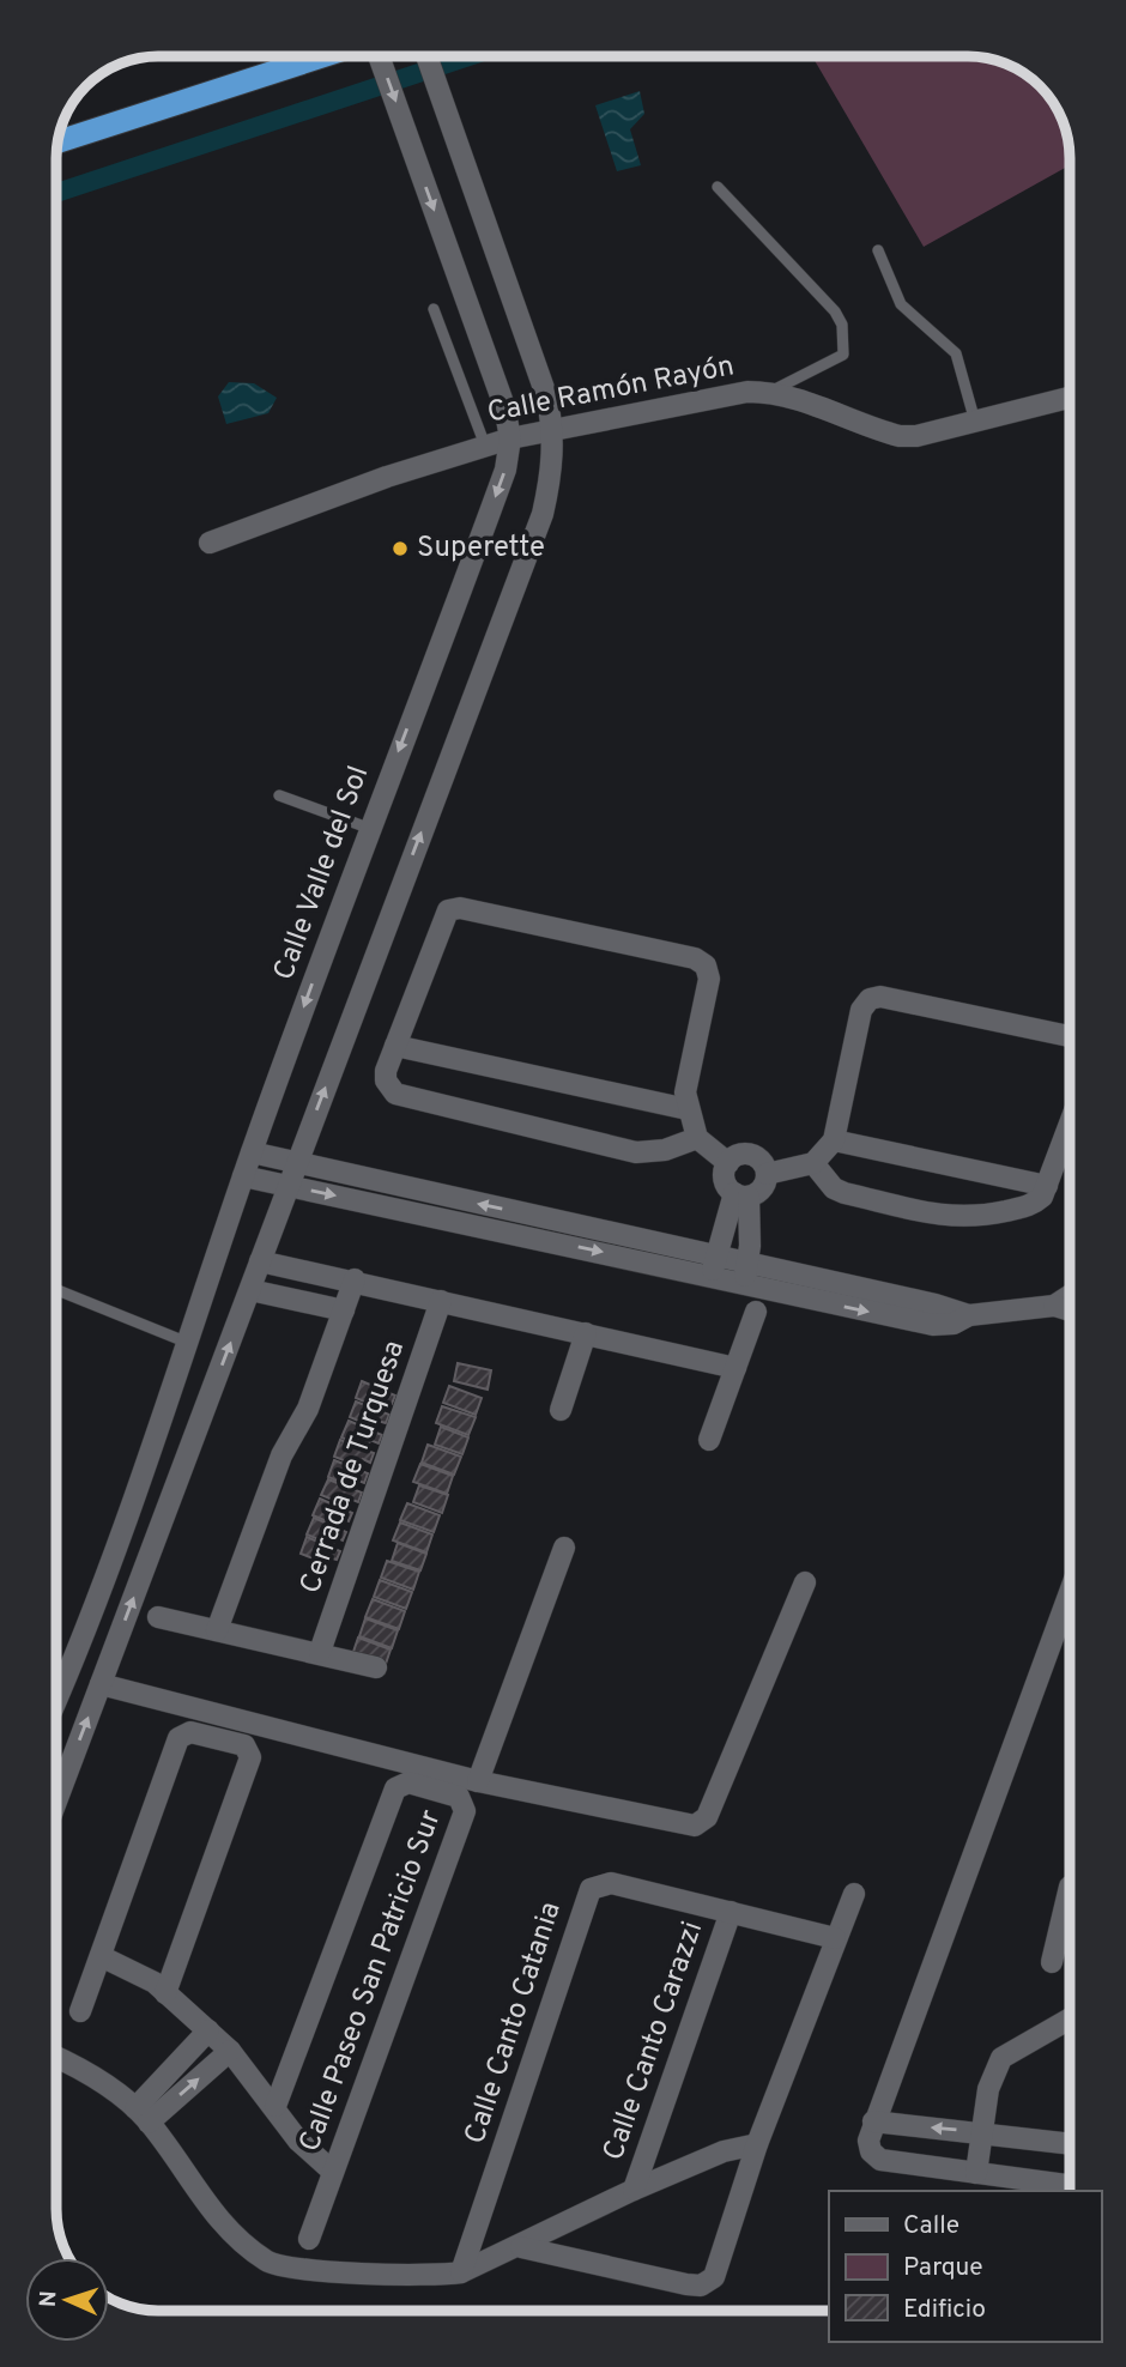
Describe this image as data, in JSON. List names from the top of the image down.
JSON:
{
  "streets": {
    "street": [
      "Calle Ramón Rayón",
      "Calle Valle del Sol",
      "Cerrada de Turquesa",
      "Calle Paseo San Patricio Sur",
      "Calle Canto Catania",
      "Calle Canto Carazzi"
    ]
  },
  "crossings": [
    ["Calle Ramón Rayón", "Calle Valle del Sol"],
    ["Calle Canto Catania", "Calle Canto Carazzi"]
  ],
  "places": ["Superette"],
  "legend": ["Calle", "Parque", "Edificio"],
  "north": "left"
}
